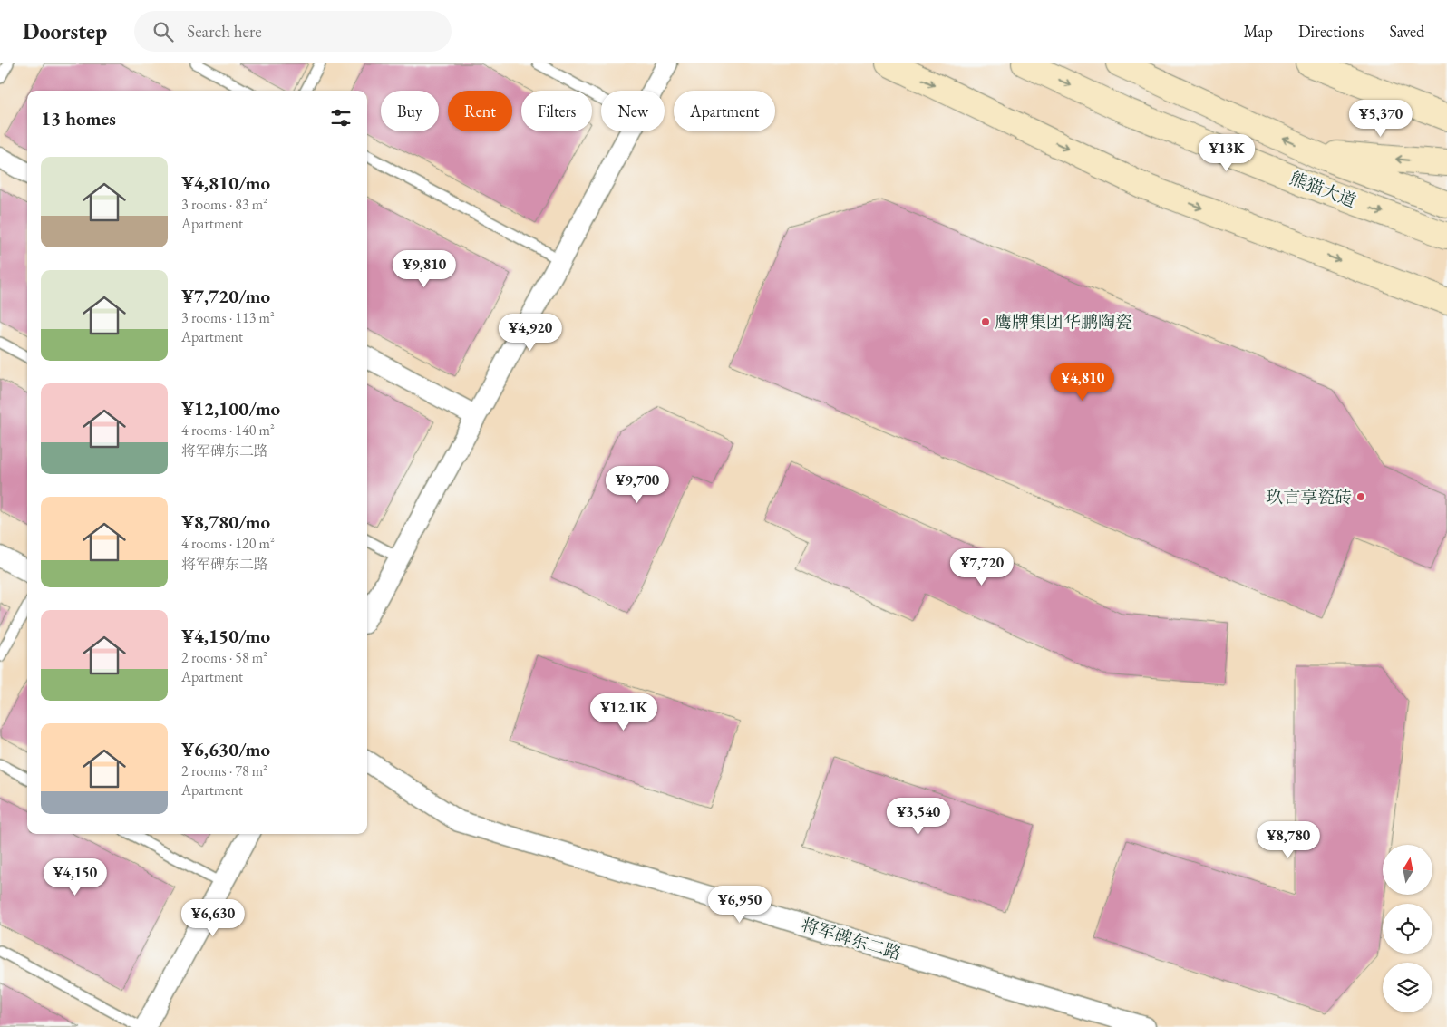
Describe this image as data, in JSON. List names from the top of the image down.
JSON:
{
  "streets": {
    "main road": ["熊猫大道"],
    "street": ["将军碑东二路"]
  },
  "places": ["鹰牌集团华鹏陶瓷", "玖言享瓷砖"],
  "north": "top",
  "page": {
    "header": "Doorstep",
    "search": "Search here",
    "nav": ["Map", "Directions", "Saved"],
    "chip": [
      "Buy",
      "Rent",
      "Filters",
      "New",
      "Apartment"
    ],
    "heading": "13 homes",
    "price": [
      "¥5,370",
      "¥13K",
      "¥9,810",
      "¥4,920",
      "¥4,810",
      "¥9,700",
      "¥7,720",
      "¥12.1K",
      "¥3,540",
      "¥8,780",
      "¥4,150",
      "¥6,950",
      "¥6,630"
    ],
    "list": [
      {
        "name": "¥4,810/mo",
        "note": "3 rooms · 83 m² · Apartment"
      },
      {
        "name": "¥7,720/mo",
        "note": "3 rooms · 113 m² · Apartment"
      },
      {
        "name": "¥12,100/mo",
        "note": "4 rooms · 140 m² · 将军碑东二路"
      },
      {
        "name": "¥8,780/mo",
        "note": "4 rooms · 120 m² · 将军碑东二路"
      },
      {
        "name": "¥4,150/mo",
        "note": "2 rooms · 58 m² · Apartment"
      },
      {
        "name": "¥6,630/mo",
        "note": "2 rooms · 78 m² · Apartment"
      }
    ]
  }
}
